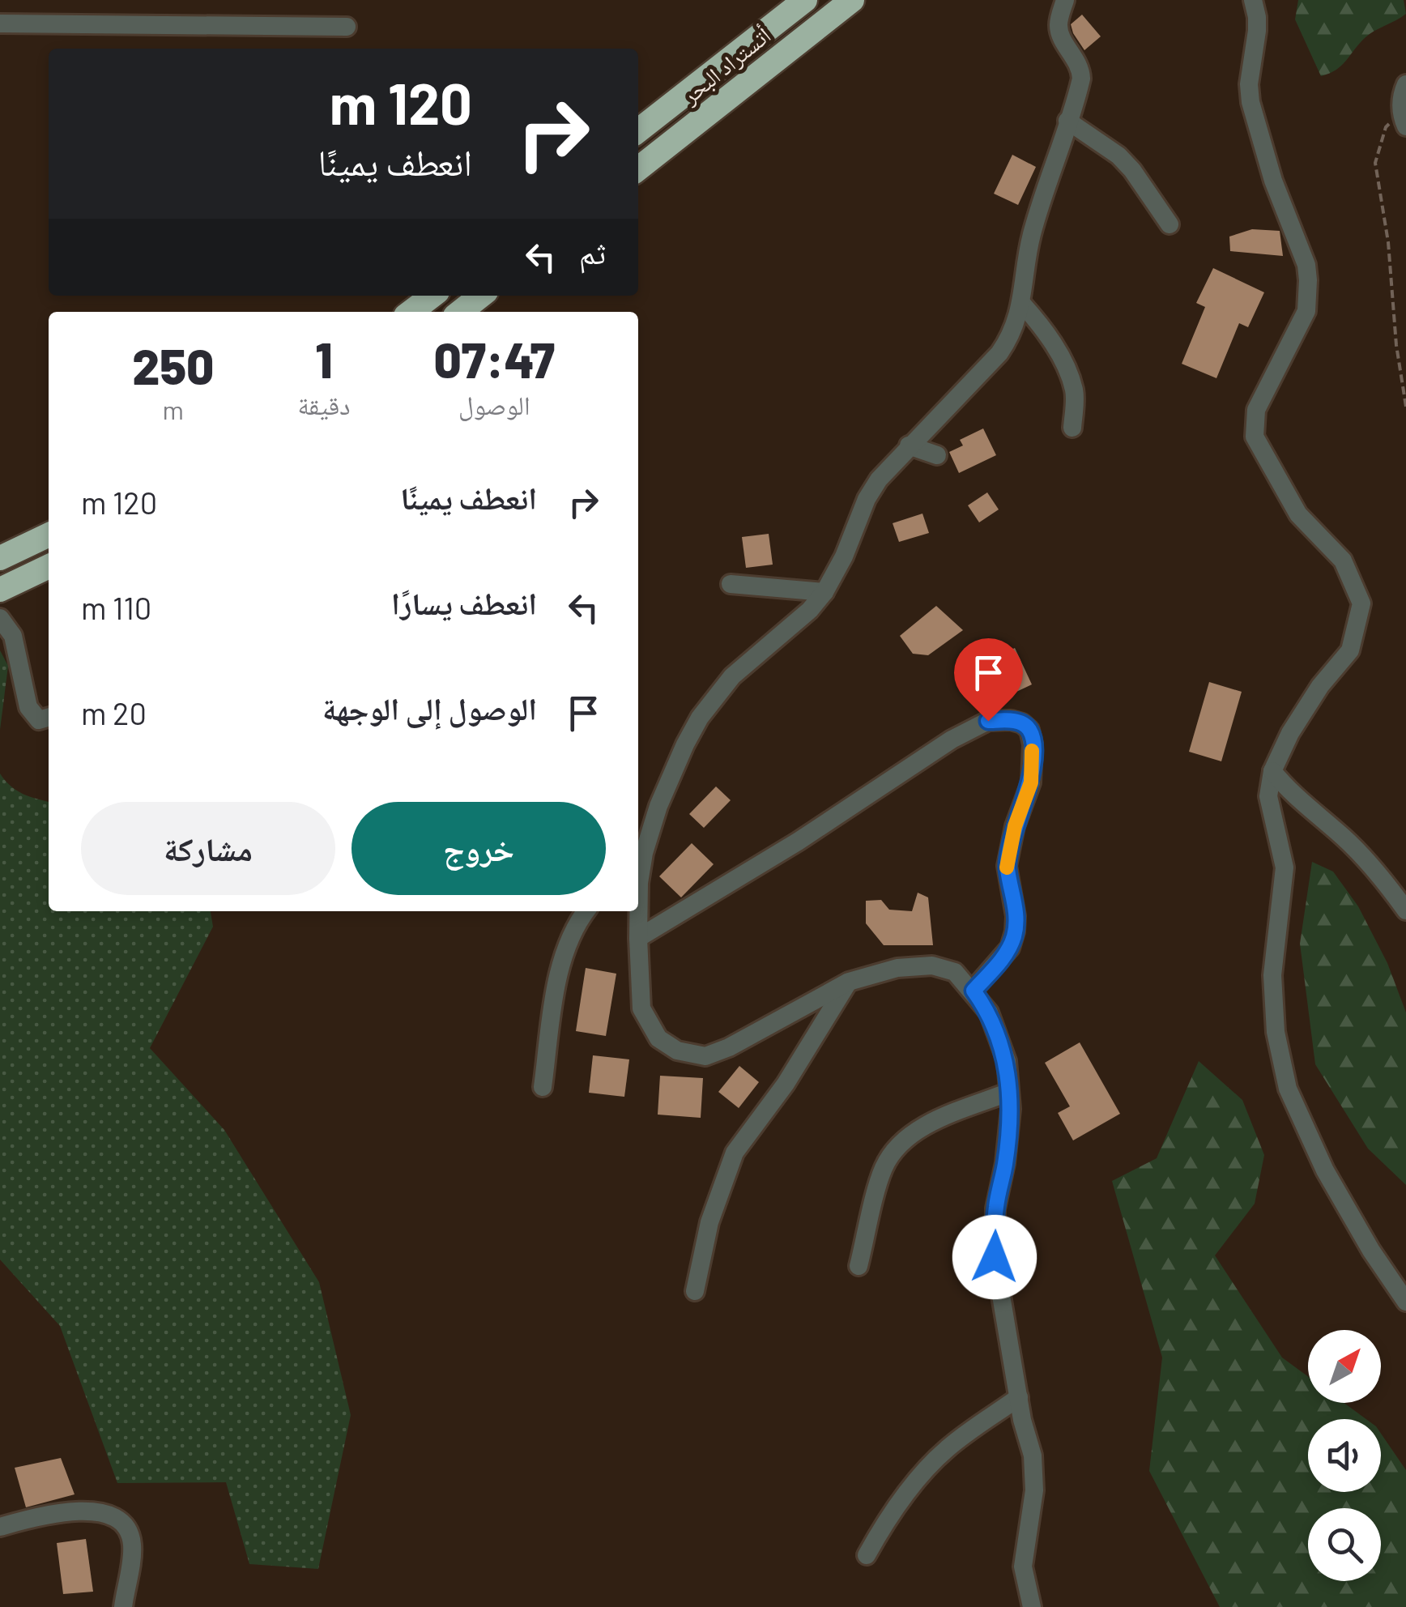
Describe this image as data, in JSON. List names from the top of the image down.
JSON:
{
  "streets": {
    "highway": ["أتستراد البحر"]
  },
  "north": "top right",
  "page": {
    "turn": ["120 m", "انعطف يمينًا"],
    "then": "ثم",
    "eta": [
      "07:47",
      "الوصول",
      "1",
      "دقيقة",
      "250",
      "m"
    ],
    "list": [
      {
        "name": "انعطف يمينًا",
        "value": "120 m"
      },
      {
        "name": "انعطف يسارًا",
        "value": "110 m"
      },
      {
        "name": "الوصول إلى الوجهة",
        "value": "20 m"
      }
    ],
    "buttons": ["خروج", "مشاركة"]
  }
}
